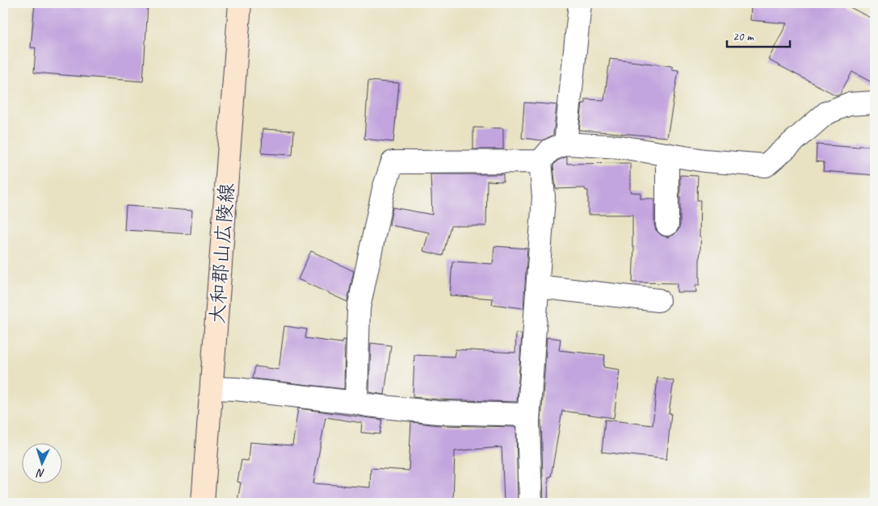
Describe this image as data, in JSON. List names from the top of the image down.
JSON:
{
  "streets": {
    "main road": ["大和郡山広陵線"]
  },
  "scale_bar": "20 m",
  "north": "bottom"
}
